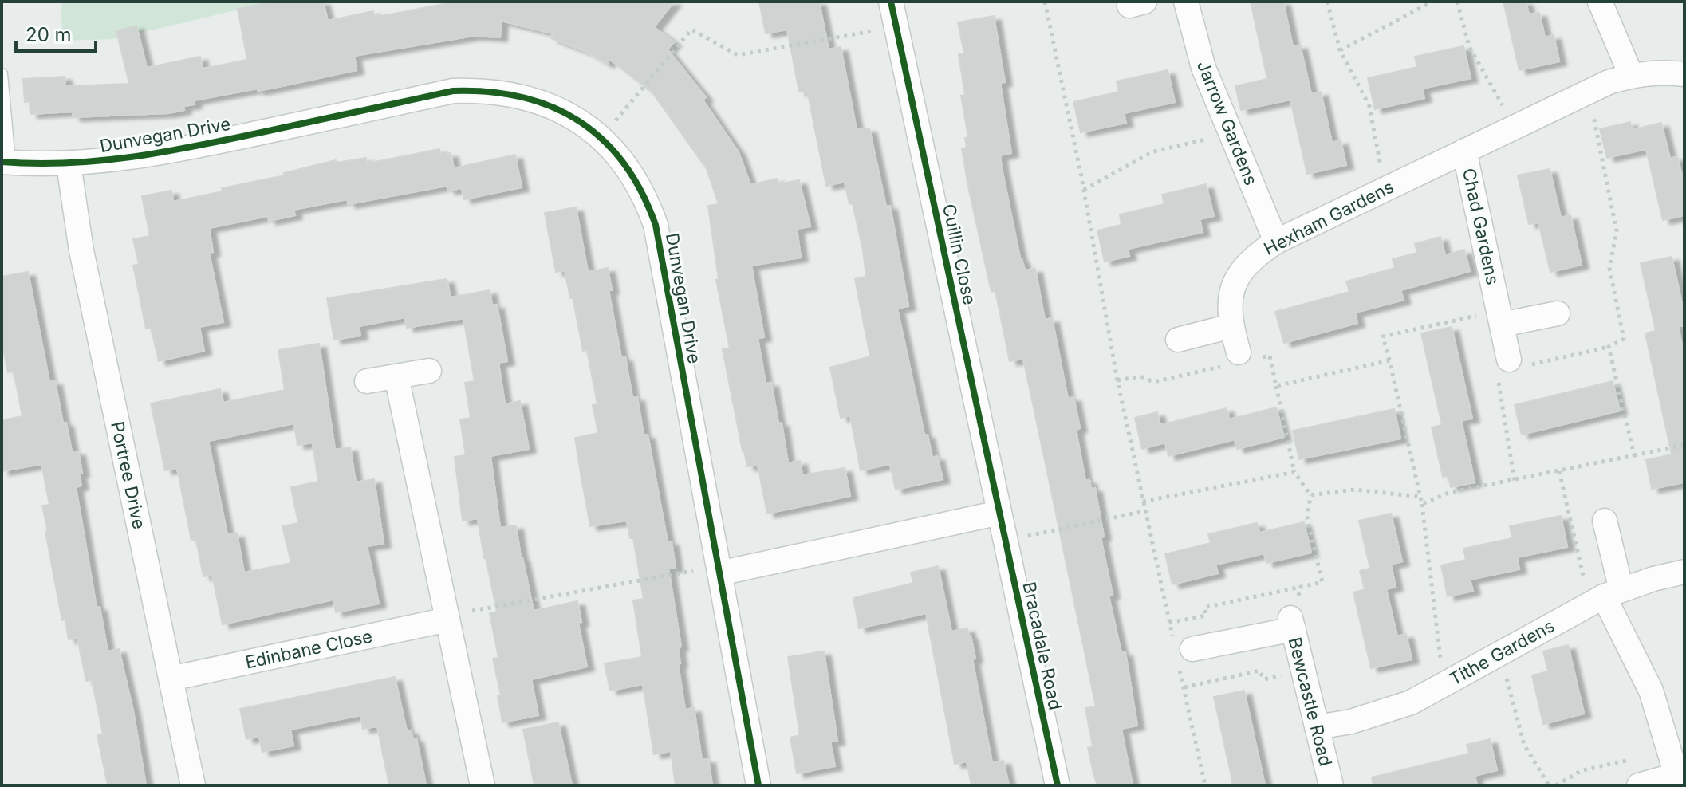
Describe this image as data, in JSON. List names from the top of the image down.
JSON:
{
  "streets": {
    "street": [
      "Jarrow Gardens",
      "Dunvegan Drive",
      "Hexham Gardens",
      "Chad Gardens",
      "Cuillin Close",
      "Portree Drive",
      "Bracadale Road",
      "Edinbane Close",
      "Tithe Gardens",
      "Bewcastle Road"
    ]
  },
  "crossings": [
    ["Jarrow Gardens", "Hexham Gardens"],
    ["Dunvegan Drive", "Portree Drive"],
    ["Hexham Gardens", "Chad Gardens"],
    ["Cuillin Close", "Bracadale Road"],
    ["Portree Drive", "Edinbane Close"],
    ["Tithe Gardens", "Bewcastle Road"]
  ],
  "scale_bar": "20 m"
}
